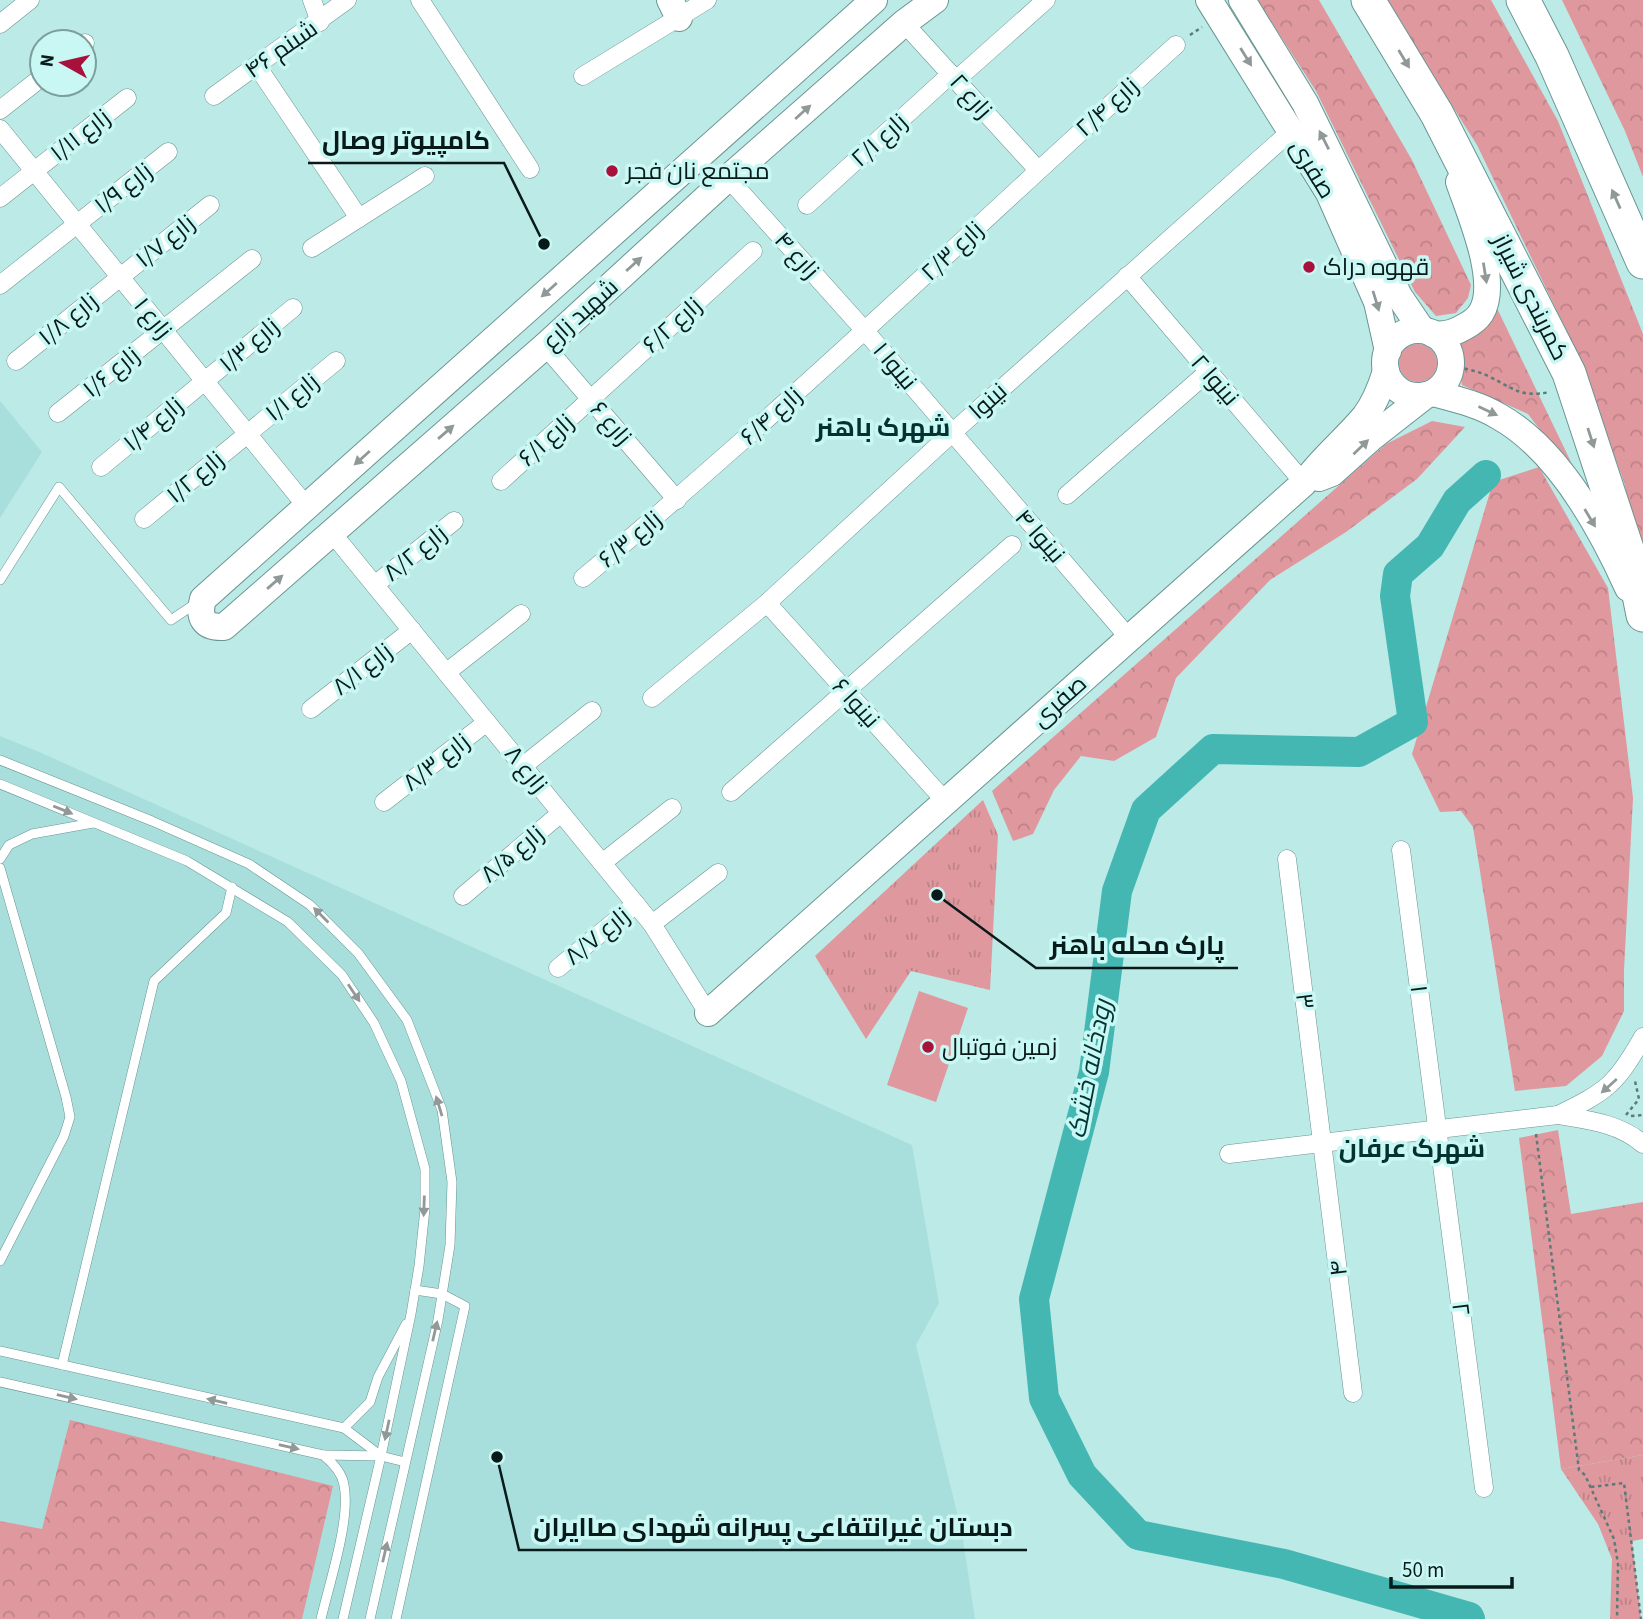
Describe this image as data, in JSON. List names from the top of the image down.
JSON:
{
  "streets": {
    "highway": ["کمربندی شیراز"],
    "street": [
      "۴۶ شبنم",
      "۲ زارع",
      "۲/۴ زارع",
      "۱/۱۱ زارع",
      "۲/۱ زارع",
      "صفری",
      "۱/۹ زارع",
      "۱/۷ زارع",
      "۲/۳ زارع",
      "۴ زارع",
      "شهید زارع",
      "۱ زارع",
      "۱/۸ زارع",
      "۶/۲ زارع",
      "۱/۳ زارع",
      "۱ نینوا",
      "۱/۶ زارع",
      "۲ نینوا",
      "۱/۱ زارع",
      "نینوا",
      "۶/۴ زارع",
      "۶ زارع",
      "۱/۴ زارع",
      "۶/۱ زارع",
      "۱/۲ زارع",
      "۴ نینوا",
      "۶/۳ زارع",
      "۸/۲ زارع",
      "۸/۱ زارع",
      "۶ نینوا",
      "۸/۳ زارع",
      "۸ زارع",
      "۸/۵ زارع",
      "۸/۷ زارع",
      "۱",
      "۳",
      "۴",
      "۲"
    ]
  },
  "crossings": [
    ["۲ زارع", "۲/۴ زارع"],
    ["۲ زارع", "۲/۱ زارع"],
    ["۲ زارع", "۲/۳ زارع"],
    ["۲ زارع", "شهید زارع"],
    ["۲/۴ زارع", "۲/۳ زارع"],
    ["۱/۱۱ زارع", "۱ زارع"],
    ["صفری", "۲ نینوا"],
    ["صفری", "نینوا"],
    ["صفری", "۴ نینوا"],
    ["صفری", "۶ نینوا"],
    ["صفری", "۸ زارع"],
    ["۱/۹ زارع", "۱ زارع"],
    ["۱/۷ زارع", "۱ زارع"],
    ["۱/۷ زارع", "۱/۸ زارع"],
    ["۲/۳ زارع", "۴ زارع"],
    ["۲/۳ زارع", "۱ نینوا"],
    ["۲/۳ زارع", "۶/۴ زارع"],
    ["۴ زارع", "شهید زارع"],
    ["۴ زارع", "۱ نینوا"],
    ["۴ زارع", "۶/۴ زارع"],
    ["شهید زارع", "۱ زارع"],
    ["شهید زارع", "۶ زارع"],
    ["شهید زارع", "۸ زارع"],
    ["۱ زارع", "۱/۸ زارع"],
    ["۱ زارع", "۱/۳ زارع"],
    ["۱ زارع", "۱/۶ زارع"],
    ["۱ زارع", "۱/۱ زارع"],
    ["۱ زارع", "۱/۴ زارع"],
    ["۱ زارع", "۱/۲ زارع"],
    ["۶/۲ زارع", "۶ زارع"],
    ["۶/۲ زارع", "۶/۱ زارع"],
    ["۱/۳ زارع", "۱/۴ زارع"],
    ["۱ نینوا", "نینوا"],
    ["۱ نینوا", "۶/۴ زارع"],
    ["۱ نینوا", "۴ نینوا"],
    ["۲ نینوا", "نینوا"],
    ["۱/۱ زارع", "۱/۲ زارع"],
    ["نینوا", "۴ نینوا"],
    ["نینوا", "۶ نینوا"],
    ["۶/۴ زارع", "۶ زارع"],
    ["۶/۴ زارع", "۶/۳ زارع"],
    ["۶ زارع", "۶/۱ زارع"],
    ["۶ زارع", "۶/۳ زارع"],
    ["۸/۲ زارع", "۸ زارع"],
    ["۸/۱ زارع", "۸ زارع"],
    ["۸/۳ زارع", "۸ زارع"],
    ["۸ زارع", "۸/۵ زارع"],
    ["۸ زارع", "۸/۷ زارع"],
    ["۱", "۲"],
    ["۳", "۴"]
  ],
  "districts": ["شهرک باهنر", "شهرک عرفان"],
  "water": ["رودخانه خشک"],
  "places": [
    "مجتمع نان فجر",
    "کامپیوتر وصال",
    "قهوه دراک",
    "پارک محله باهنر",
    "زمین فوتبال",
    "دبستان غیرانتفاعی پسرانه شهدای صاایران"
  ],
  "scale_bar": "50 m",
  "north": "left"
}
